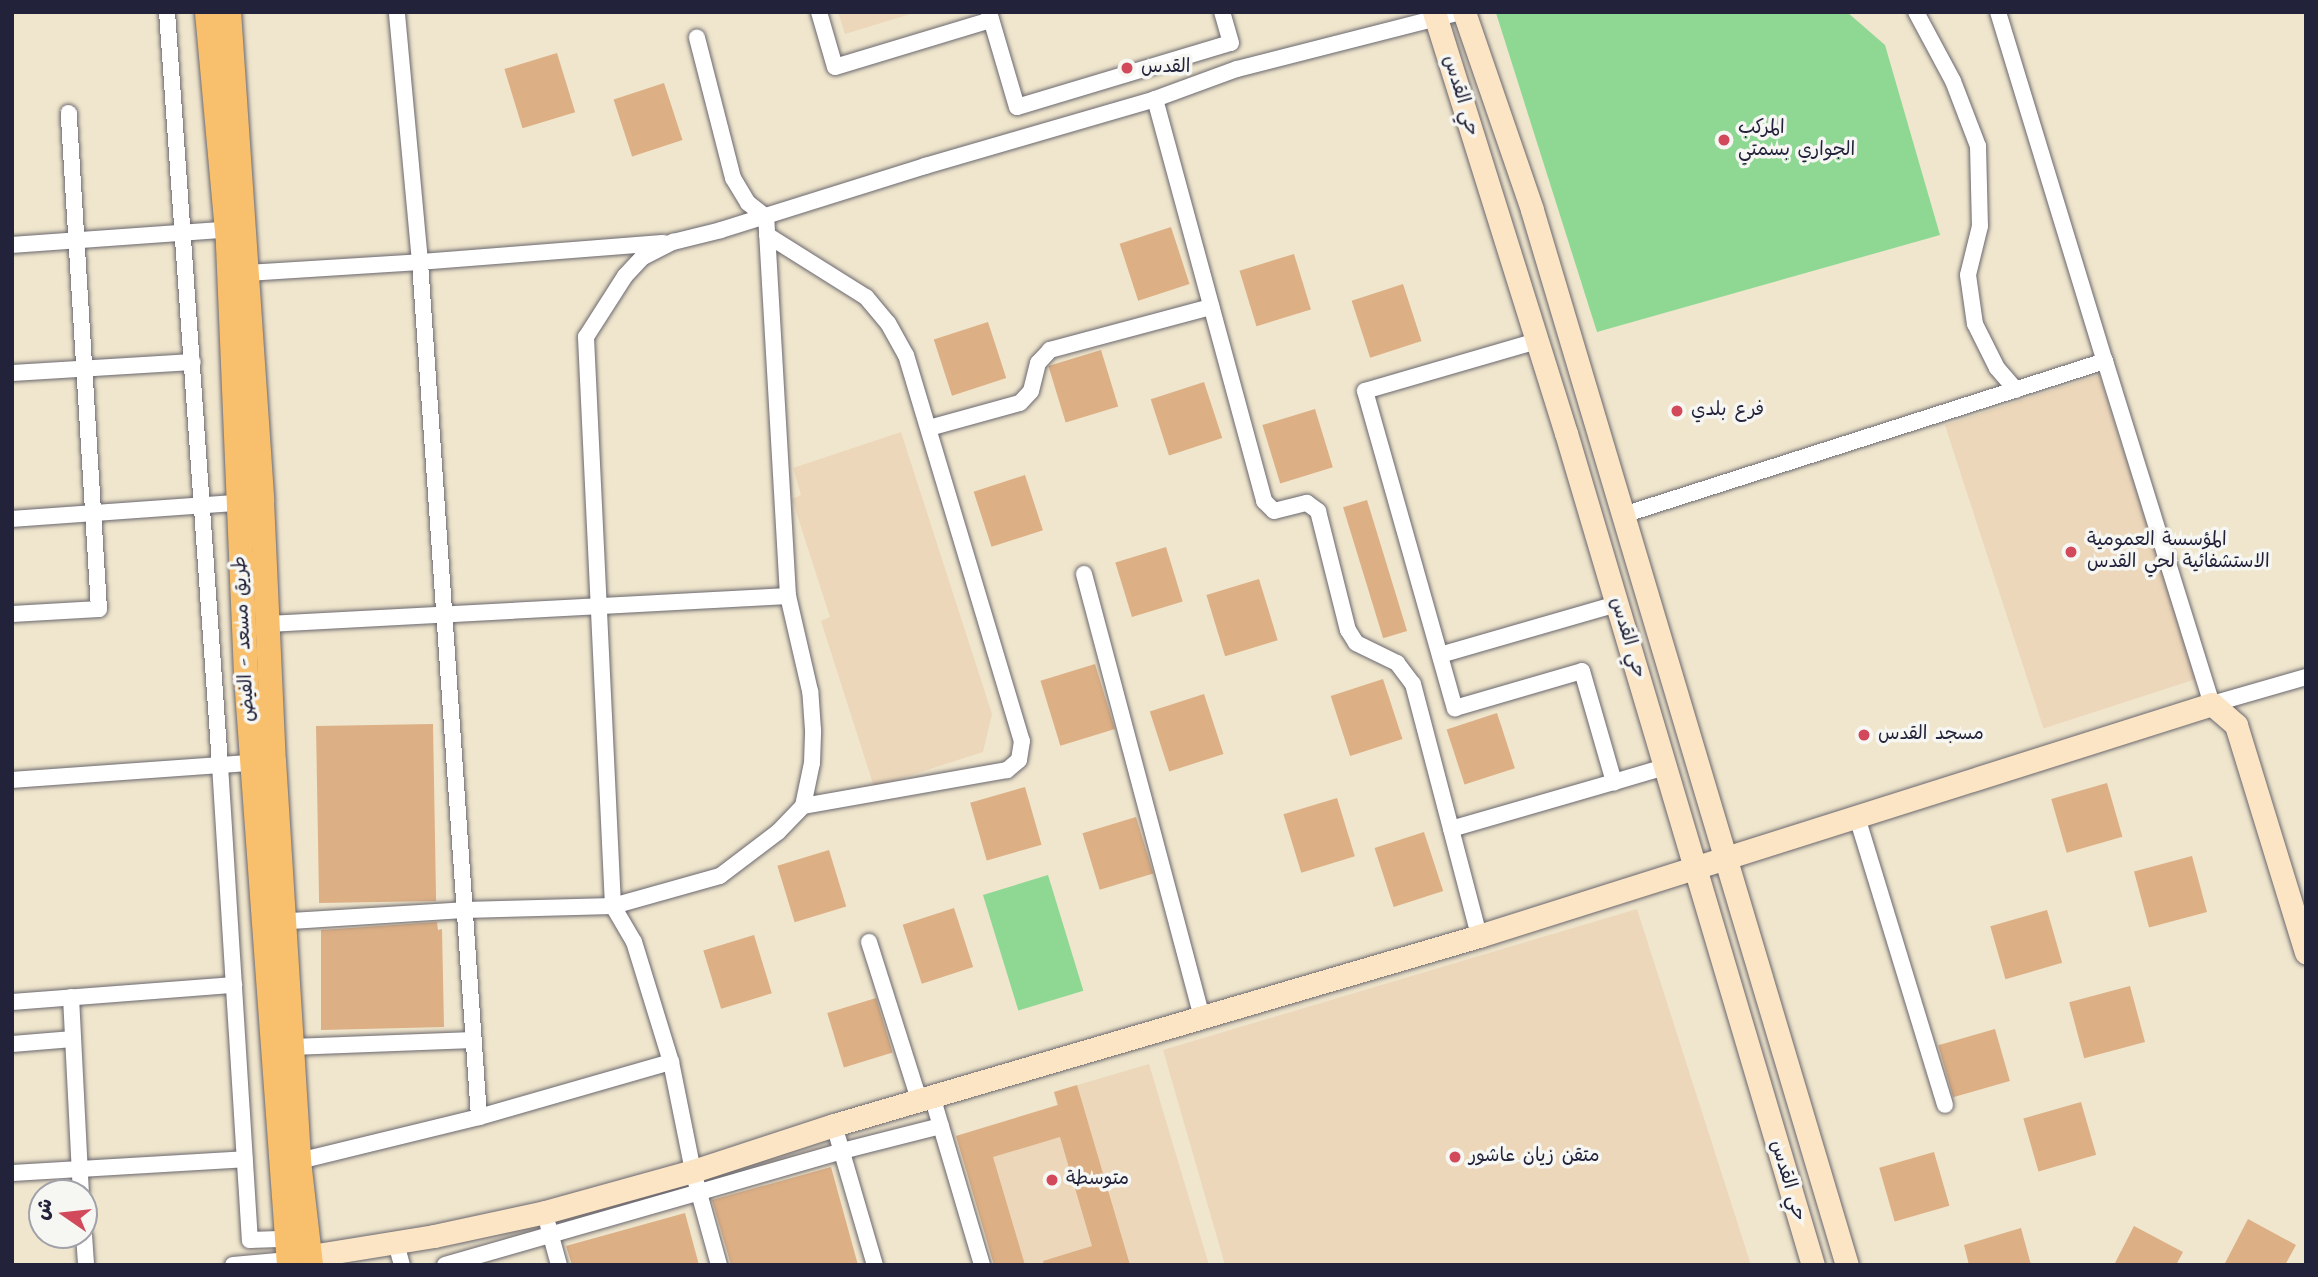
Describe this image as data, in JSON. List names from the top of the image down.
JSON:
{
  "streets": {
    "main road": ["طريق مسعد - الفيض"],
    "street": ["حي القدس"]
  },
  "places": [
    "القدس",
    "المركب الجواري بسمتي",
    "فرع بلدي",
    "المؤسسة العمومية الاستشفائية لحي القدس",
    "مسجد القدس",
    "متقن زيان عاشور",
    "متوسطة"
  ],
  "north": "left"
}
